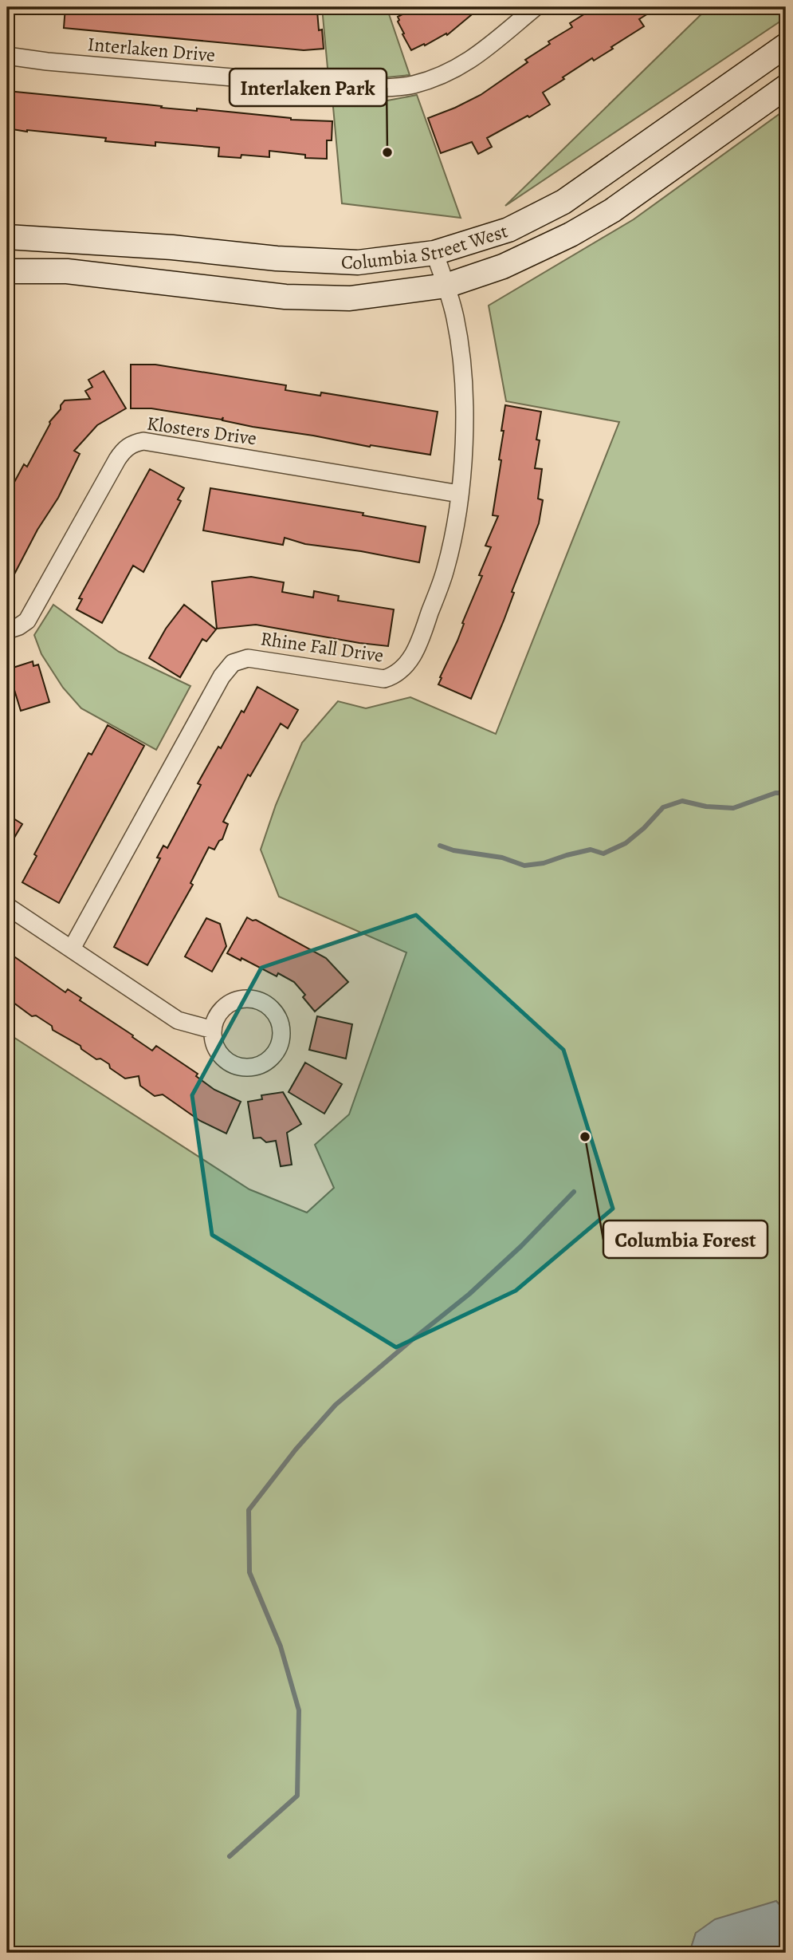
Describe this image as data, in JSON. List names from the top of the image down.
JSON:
{
  "streets": {
    "main road": ["Columbia Street West"],
    "street": ["Interlaken Drive", "Klosters Drive", "Rhine Fall Drive"]
  },
  "crossings": [
    ["Columbia Street West", "Rhine Fall Drive"],
    ["Klosters Drive", "Rhine Fall Drive"]
  ],
  "places": ["Interlaken Park", "Columbia Forest"]
}
